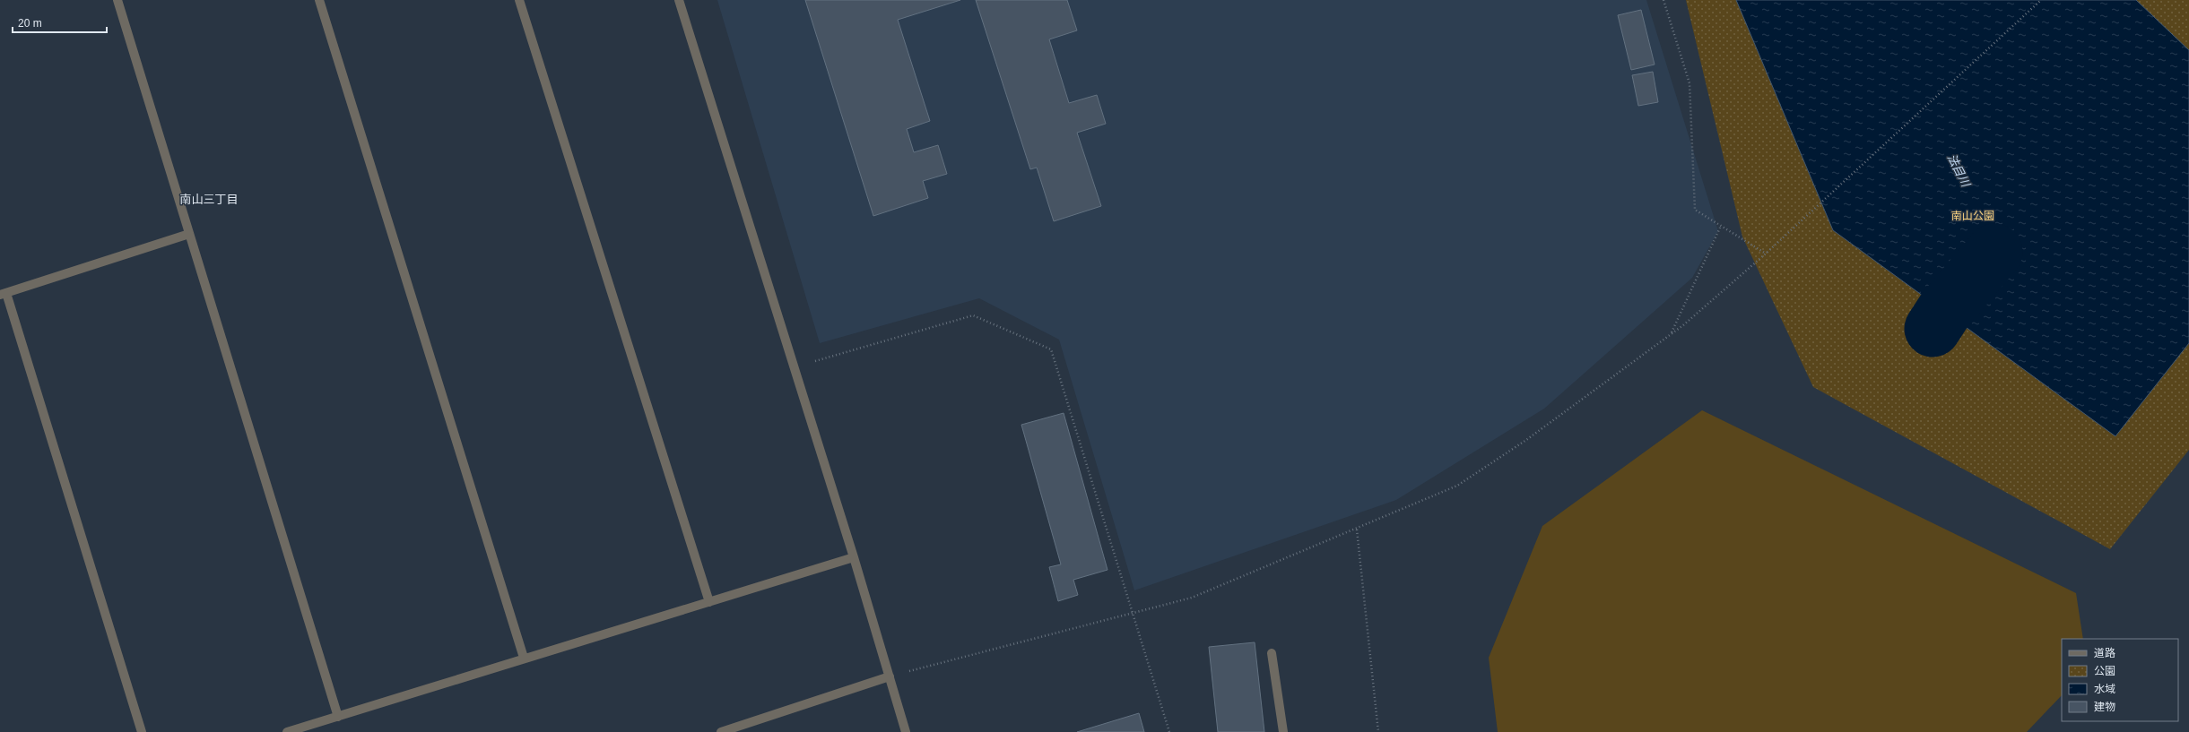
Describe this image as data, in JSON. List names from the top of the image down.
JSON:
{
  "districts": ["南山三丁目"],
  "water": ["法目川"],
  "parks": ["南山公園"],
  "legend": [
    "道路",
    "公園",
    "水域",
    "建物"
  ],
  "scale_bar": "20 m"
}
